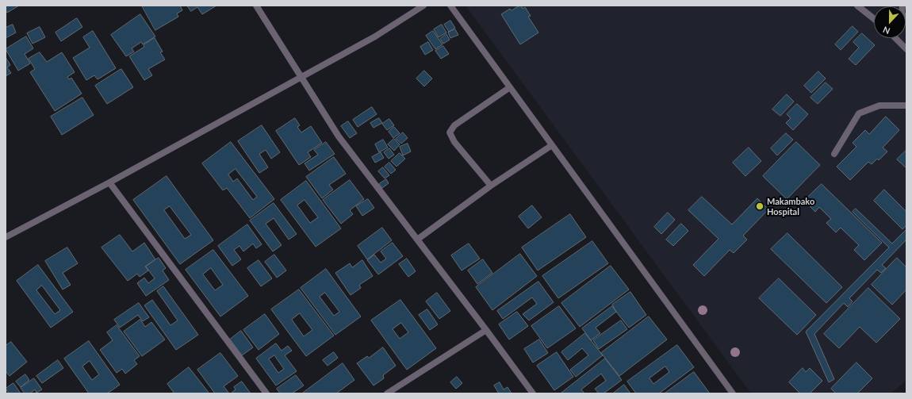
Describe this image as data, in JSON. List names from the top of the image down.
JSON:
{
  "places": ["Makambako Hospital"],
  "north": "bottom"
}
